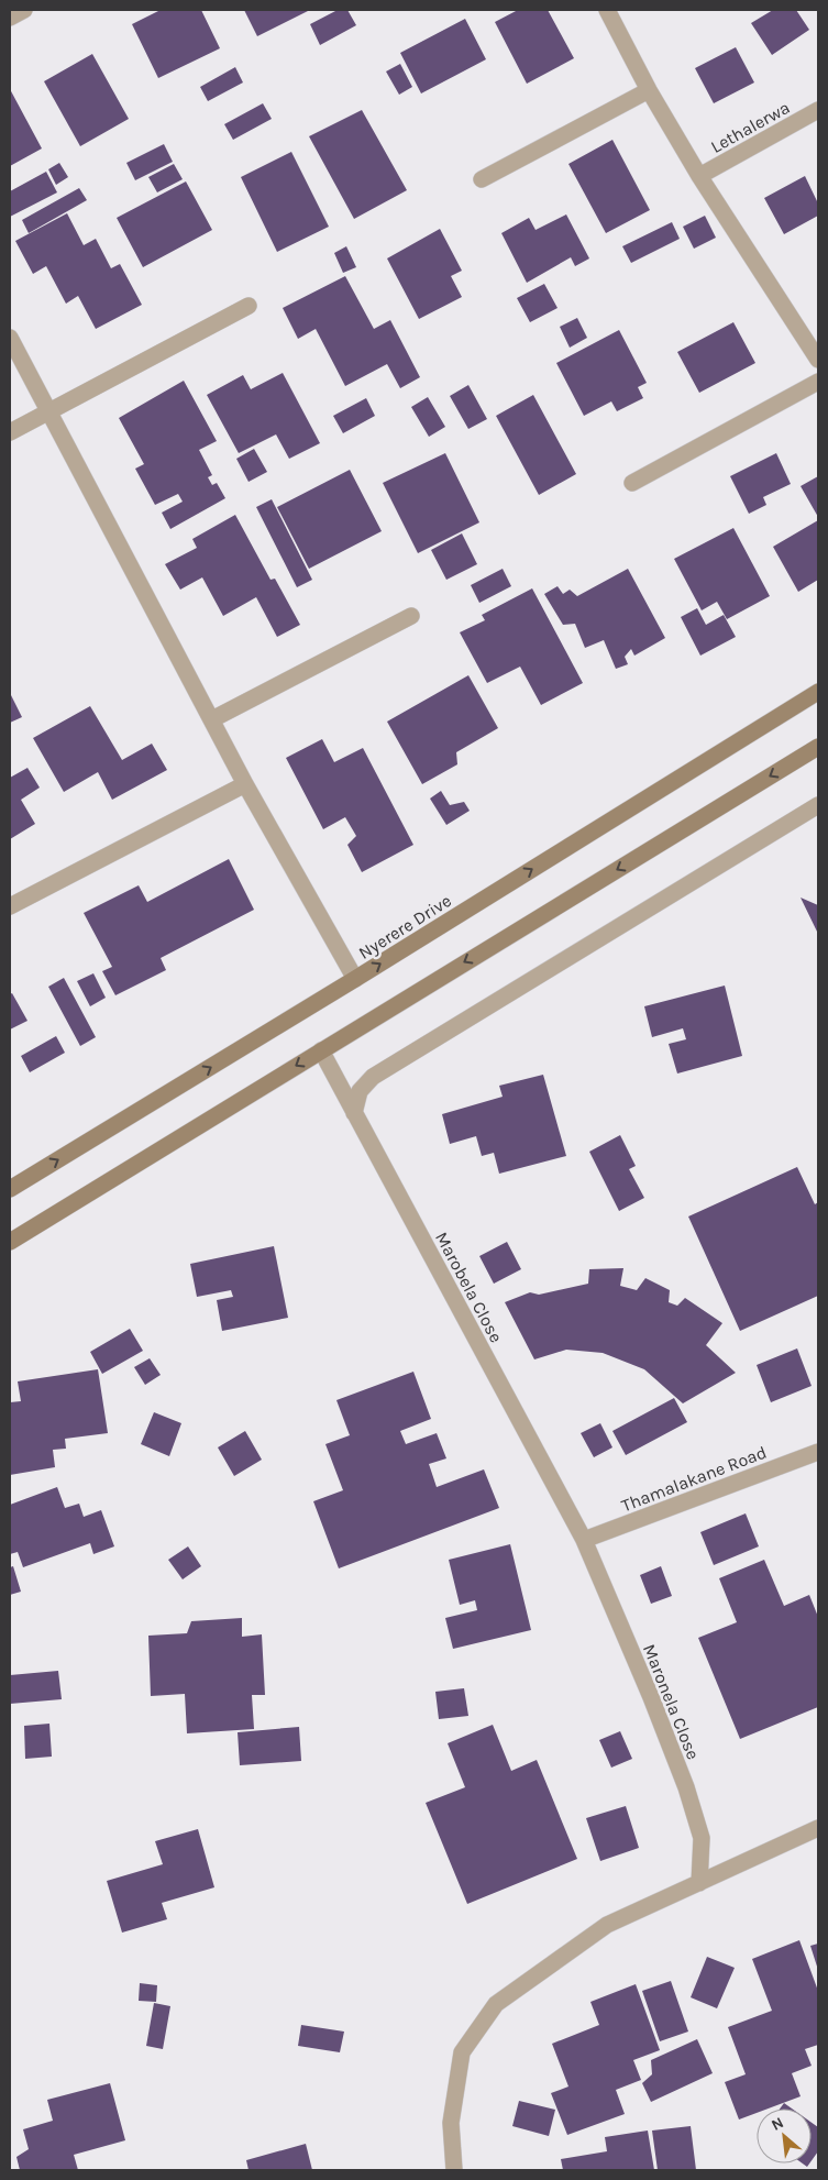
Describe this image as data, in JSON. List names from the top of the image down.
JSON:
{
  "streets": {
    "main road": ["Nyerere Drive"],
    "street": [
      "Lethalerwa",
      "Marobela Close",
      "Thamalakane Road",
      "Maronela Close"
    ]
  },
  "crossings": [
    ["Marobela Close", "Thamalakane Road"],
    ["Marobela Close", "Maronela Close"],
    ["Thamalakane Road", "Maronela Close"]
  ],
  "north": "top left"
}
